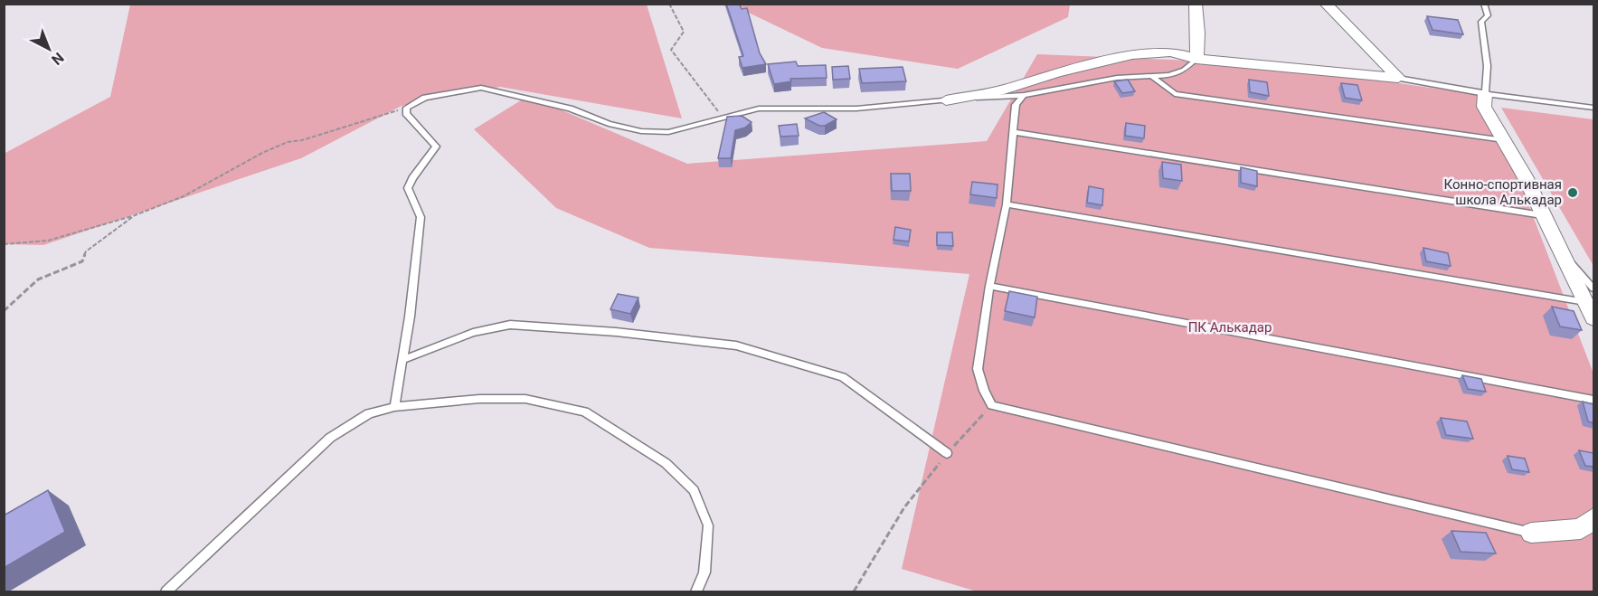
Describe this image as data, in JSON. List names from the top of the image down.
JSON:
{
  "parks": ["ПК Алькадар"],
  "places": ["Конно-спортивная школа Алькадар"],
  "north": "bottom right"
}
